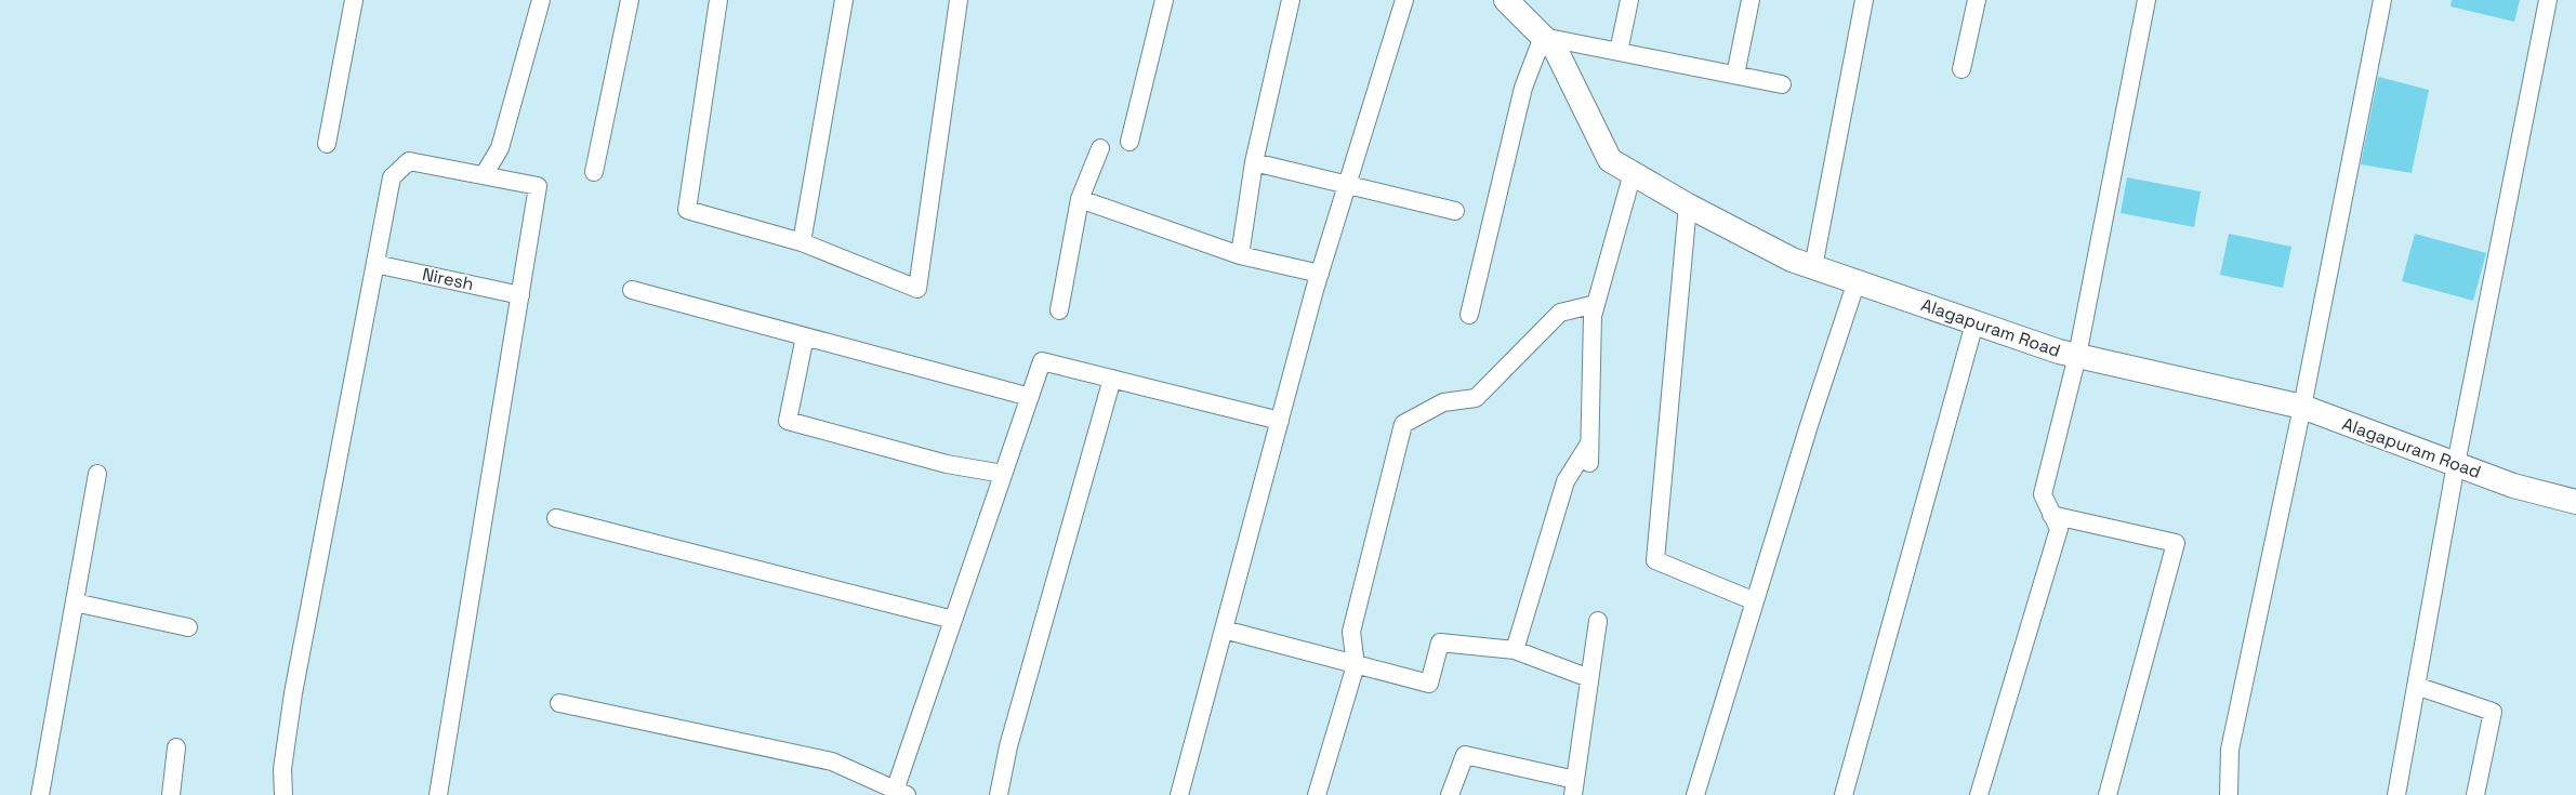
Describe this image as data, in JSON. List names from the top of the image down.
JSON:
{
  "streets": {
    "main road": ["Alagapuram Road"],
    "street": ["Niresh"]
  }
}
